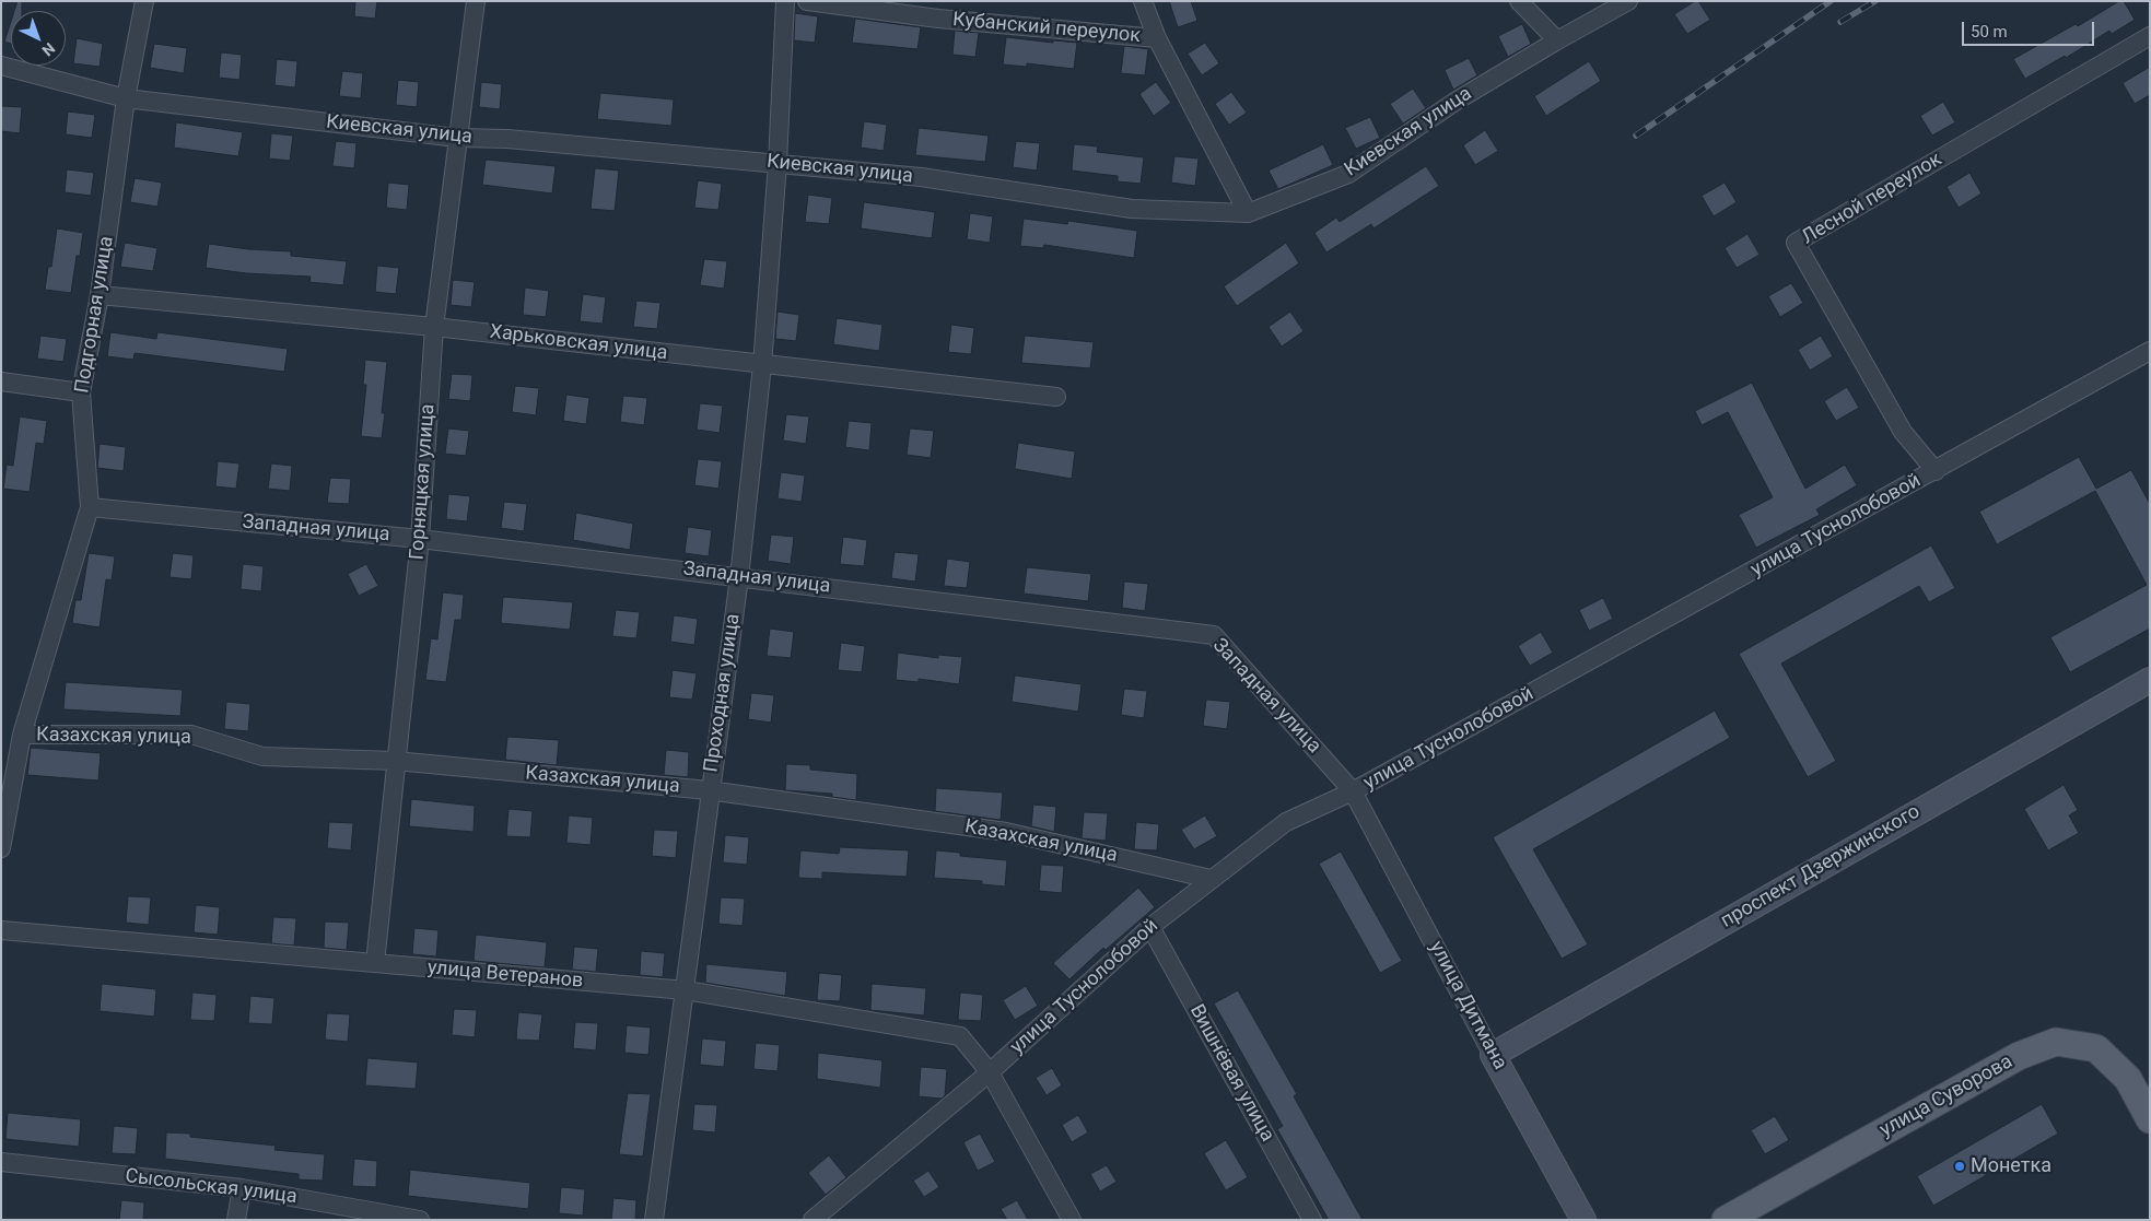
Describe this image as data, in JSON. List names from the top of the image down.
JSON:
{
  "streets": {
    "main road": ["улица Суворова"],
    "street": [
      "Кубанский переулок",
      "Киевская улица",
      "Лесной переулок",
      "Подгорная улица",
      "Харьковская улица",
      "Горняцкая улица",
      "улица Туснолобовой",
      "Западная улица",
      "Проходная улица",
      "Казахская улица",
      "проспект Дзержинского",
      "улица Ветеранов",
      "улица Дитмана",
      "Вишнёвая улица",
      "Сысольская улица"
    ]
  },
  "crossings": [
    ["Киевская улица", "Подгорная улица"],
    ["Киевская улица", "Горняцкая улица"],
    ["Киевская улица", "Проходная улица"],
    ["Лесной переулок", "улица Туснолобовой"],
    ["Подгорная улица", "Харьковская улица"],
    ["Подгорная улица", "Западная улица"],
    ["Подгорная улица", "Казахская улица"],
    ["Харьковская улица", "Горняцкая улица"],
    ["Харьковская улица", "Проходная улица"],
    ["Горняцкая улица", "Западная улица"],
    ["Горняцкая улица", "Казахская улица"],
    ["Горняцкая улица", "улица Ветеранов"],
    ["улица Туснолобовой", "Западная улица"],
    ["улица Туснолобовой", "Казахская улица"],
    ["улица Туснолобовой", "улица Ветеранов"],
    ["улица Туснолобовой", "улица Дитмана"],
    ["улица Туснолобовой", "Вишнёвая улица"],
    ["Западная улица", "Проходная улица"],
    ["Западная улица", "улица Дитмана"],
    ["Проходная улица", "Казахская улица"],
    ["Проходная улица", "улица Ветеранов"],
    ["проспект Дзержинского", "улица Дитмана"]
  ],
  "places": ["Монетка"],
  "scale_bar": "50 m",
  "north": "bottom right"
}
